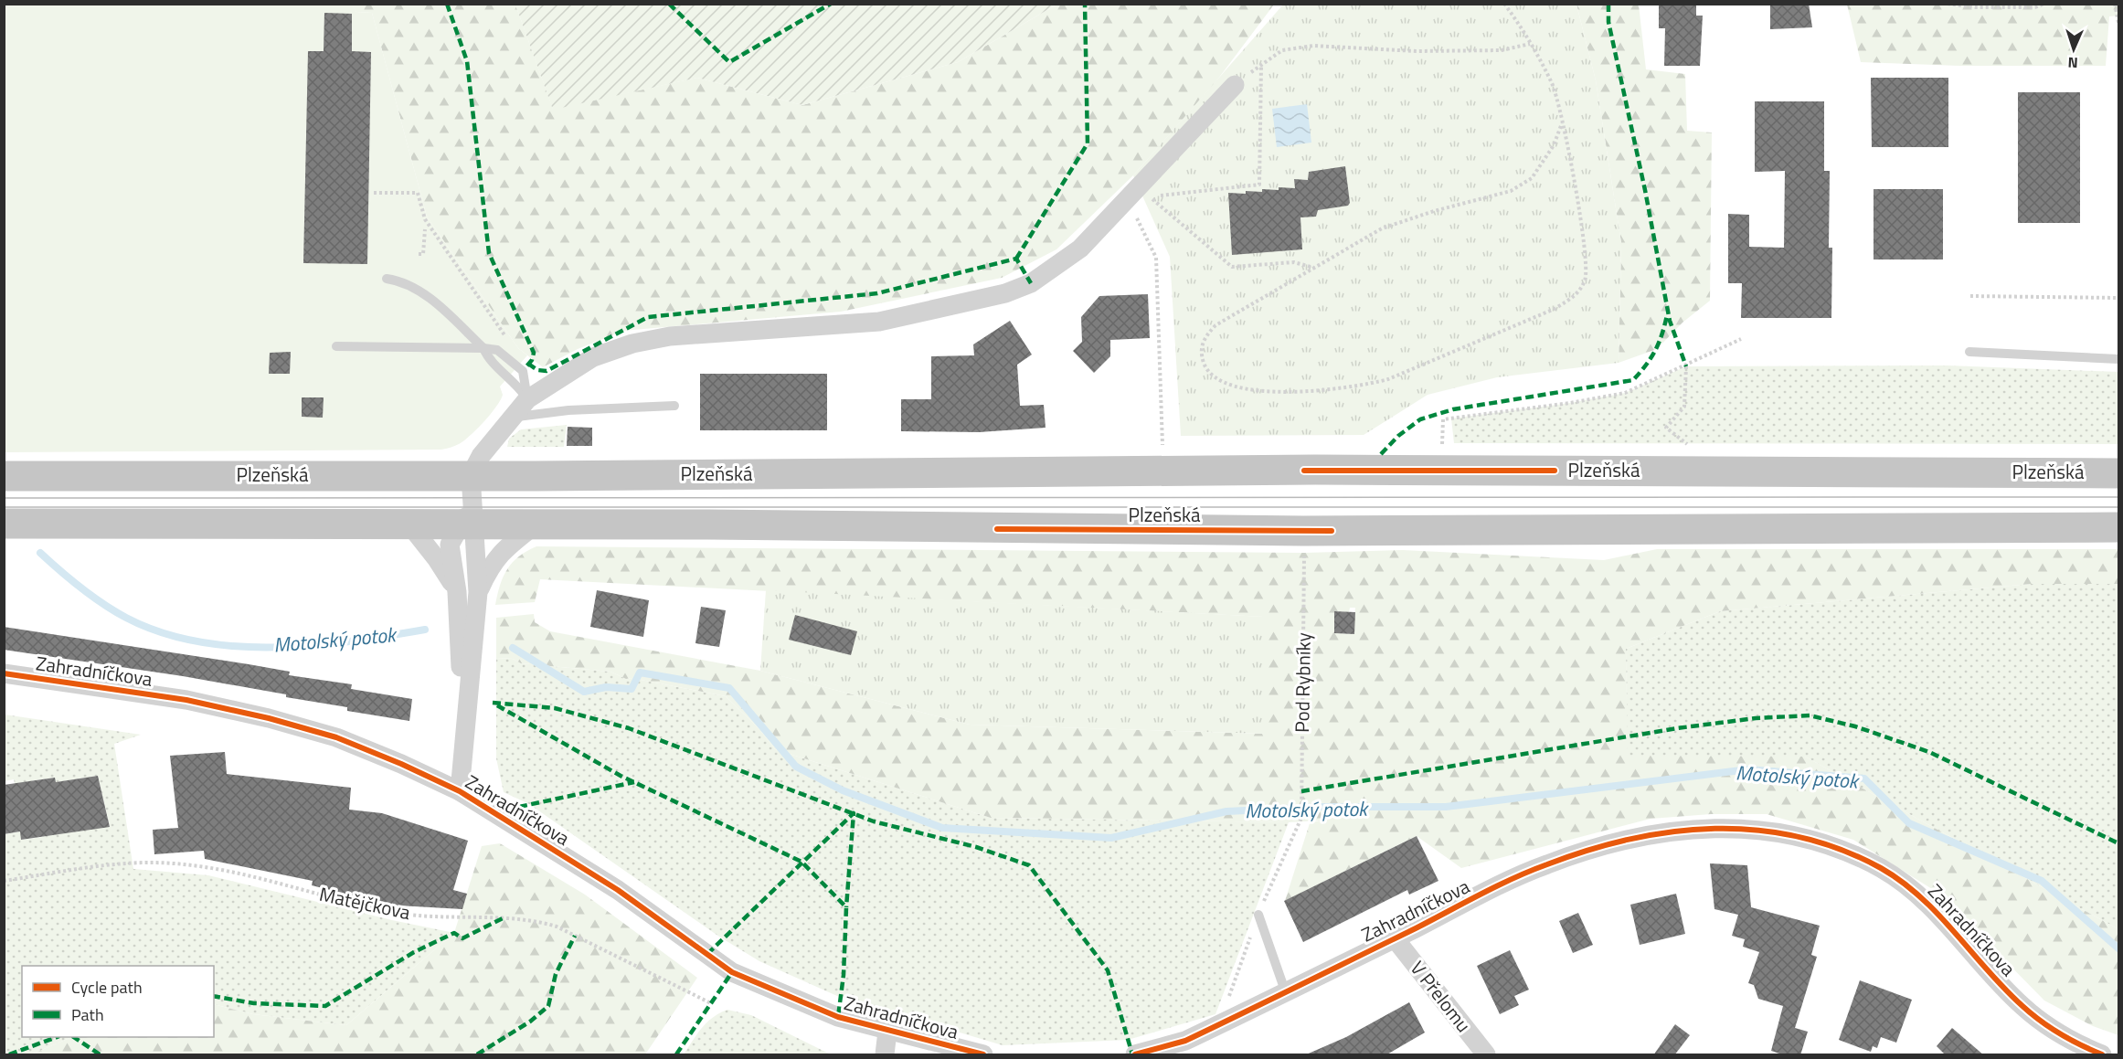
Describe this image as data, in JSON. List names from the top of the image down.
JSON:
{
  "streets": {
    "main road": ["Plzeňská"],
    "street": ["Zahradníčkova", "V Přelomu"],
    "path": ["Pod Rybníky", "Matějčkova"]
  },
  "crossings": [
    ["Zahradníčkova", "V Přelomu"]
  ],
  "water": ["Motolský potok"],
  "legend": ["Cycle path", "Path"],
  "north": "bottom"
}
